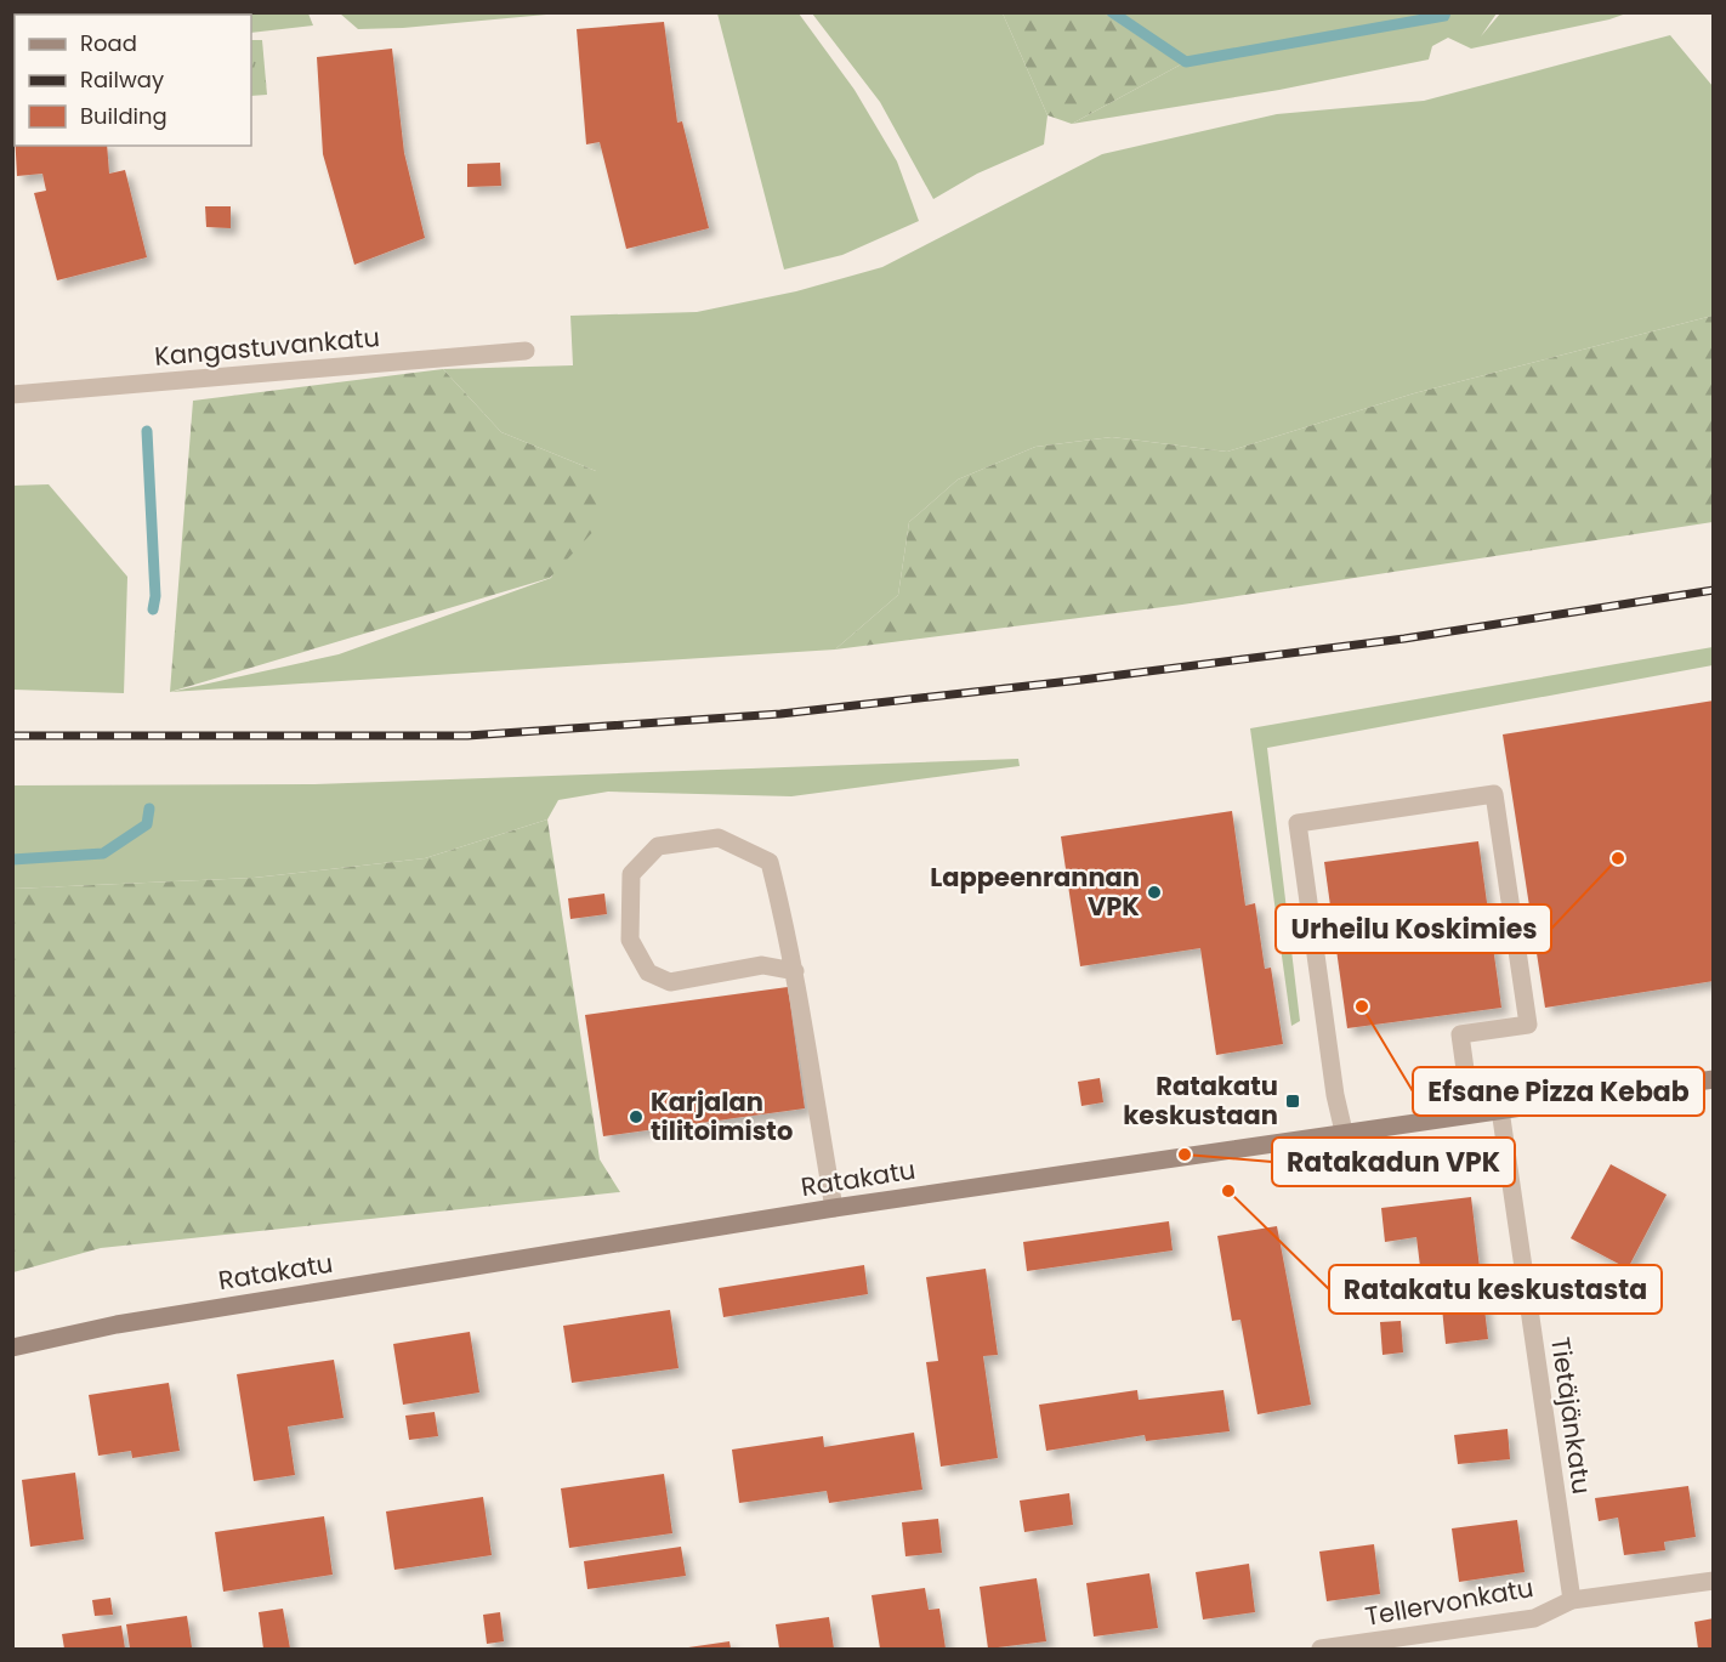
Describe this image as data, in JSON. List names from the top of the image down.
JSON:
{
  "streets": {
    "main road": ["Ratakatu"],
    "street": ["Kangastuvankatu", "Tietäjänkatu", "Tellervonkatu"]
  },
  "crossings": [
    ["Ratakatu", "Tietäjänkatu"],
    ["Tietäjänkatu", "Tellervonkatu"]
  ],
  "places": {
    "other": [
      "Urheilu Koskimies",
      "Lappeenrannan VPK",
      "Efsane Pizza Kebab",
      "Karjalan tilitoimisto",
      "Ratakadun VPK",
      "Ratakatu keskustasta"
    ],
    "transit": ["Ratakatu keskustaan"]
  },
  "legend": ["Road", "Railway", "Building"]
}
